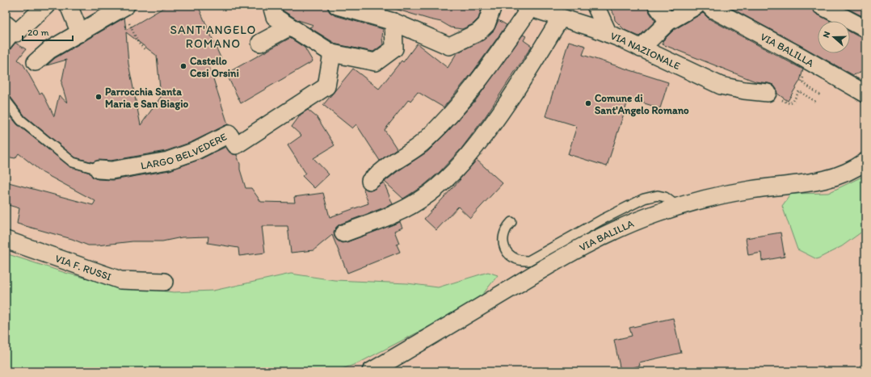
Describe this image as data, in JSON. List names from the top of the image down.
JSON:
{
  "streets": {
    "street": [
      "VIA BALILLA",
      "VIA NAZIONALE",
      "LARGO BELVEDERE",
      "VIA F. RUSSI"
    ]
  },
  "districts": ["SANT'ANGELO ROMANO"],
  "places": ["Castello Cesi Orsini", "Parrocchia Santa Maria e San Biagio", "Comune di Sant'Angelo Romano"],
  "scale_bar": "20 m",
  "north": "left"
}
